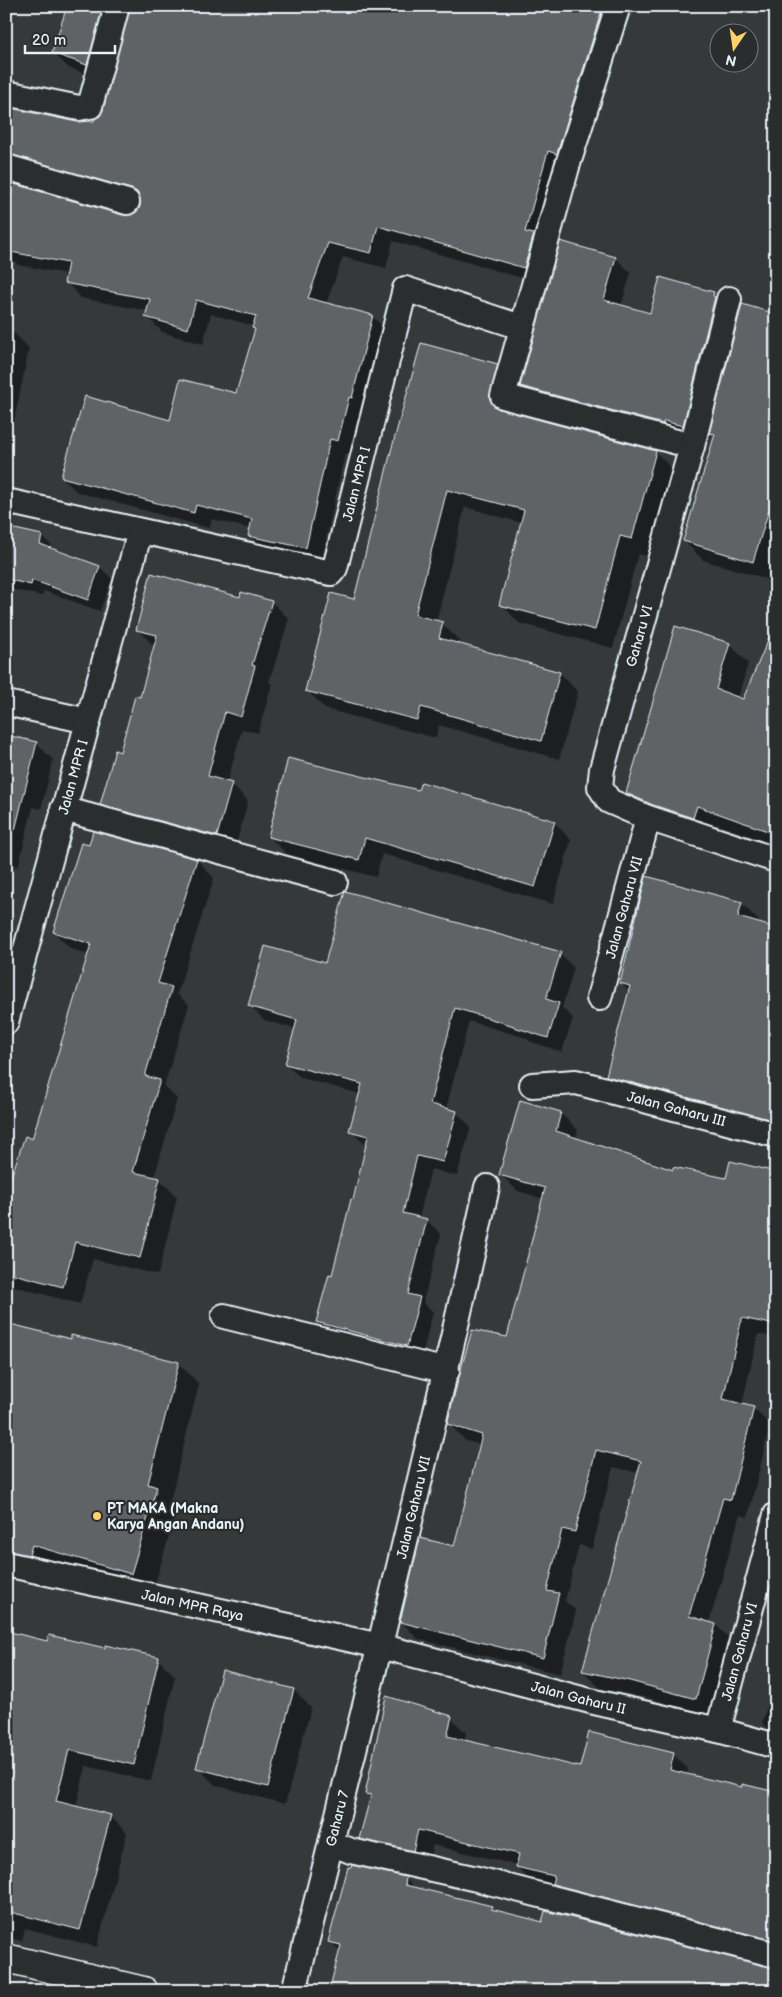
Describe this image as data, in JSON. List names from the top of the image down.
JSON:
{
  "streets": {
    "street": [
      "Jalan MPR I",
      "Gaharu VI",
      "Jalan Gaharu VII",
      "Jalan Gaharu III",
      "Jalan MPR Raya",
      "Jalan Gaharu VI",
      "Jalan Gaharu II",
      "Gaharu 7"
    ]
  },
  "crossings": [
    ["Gaharu VI", "Jalan Gaharu VII"],
    ["Jalan Gaharu VII", "Jalan MPR Raya"],
    ["Jalan Gaharu VII", "Jalan Gaharu II"],
    ["Jalan Gaharu VII", "Gaharu 7"],
    ["Jalan MPR Raya", "Jalan Gaharu II"],
    ["Jalan MPR Raya", "Gaharu 7"],
    ["Jalan Gaharu VI", "Jalan Gaharu II"],
    ["Jalan Gaharu II", "Gaharu 7"]
  ],
  "places": ["PT MAKA (Makna Karya Angan Andanu)"],
  "scale_bar": "20 m",
  "north": "bottom"
}
